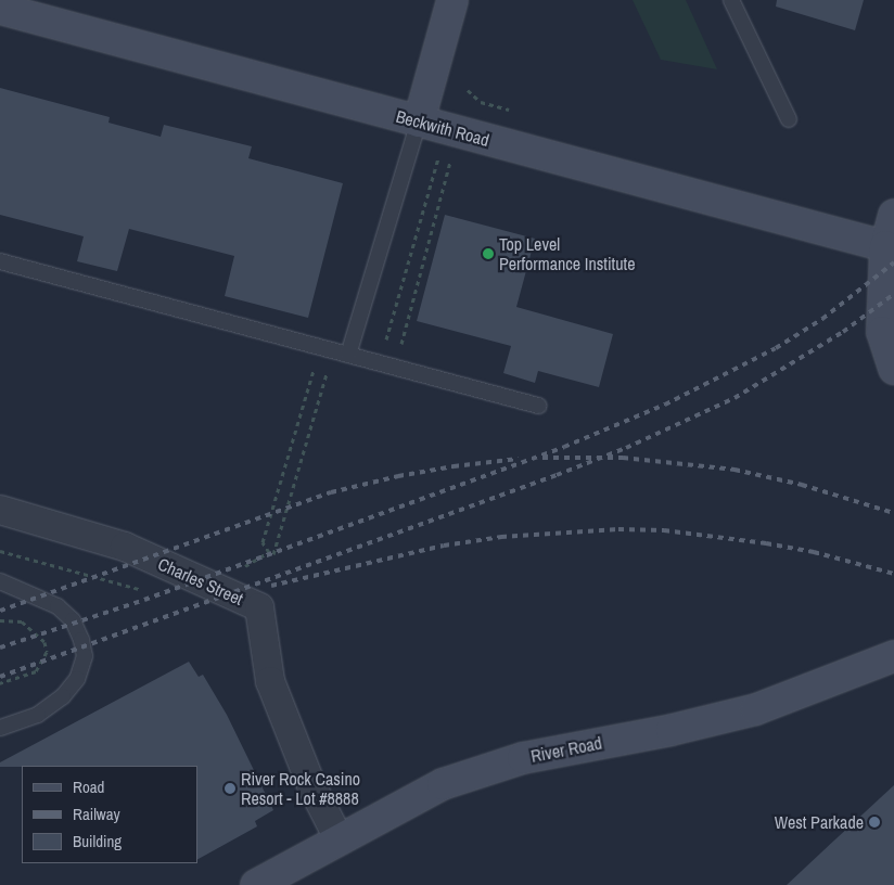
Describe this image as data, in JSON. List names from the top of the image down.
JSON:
{
  "streets": {
    "street": ["Beckwith Road", "Charles Street", "River Road"]
  },
  "crossings": [
    ["Charles Street", "River Road"]
  ],
  "places": ["Top Level Performance Institute", "River Rock Casino Resort - Lot #8888", "West Parkade"],
  "legend": ["Road", "Railway", "Building"]
}
